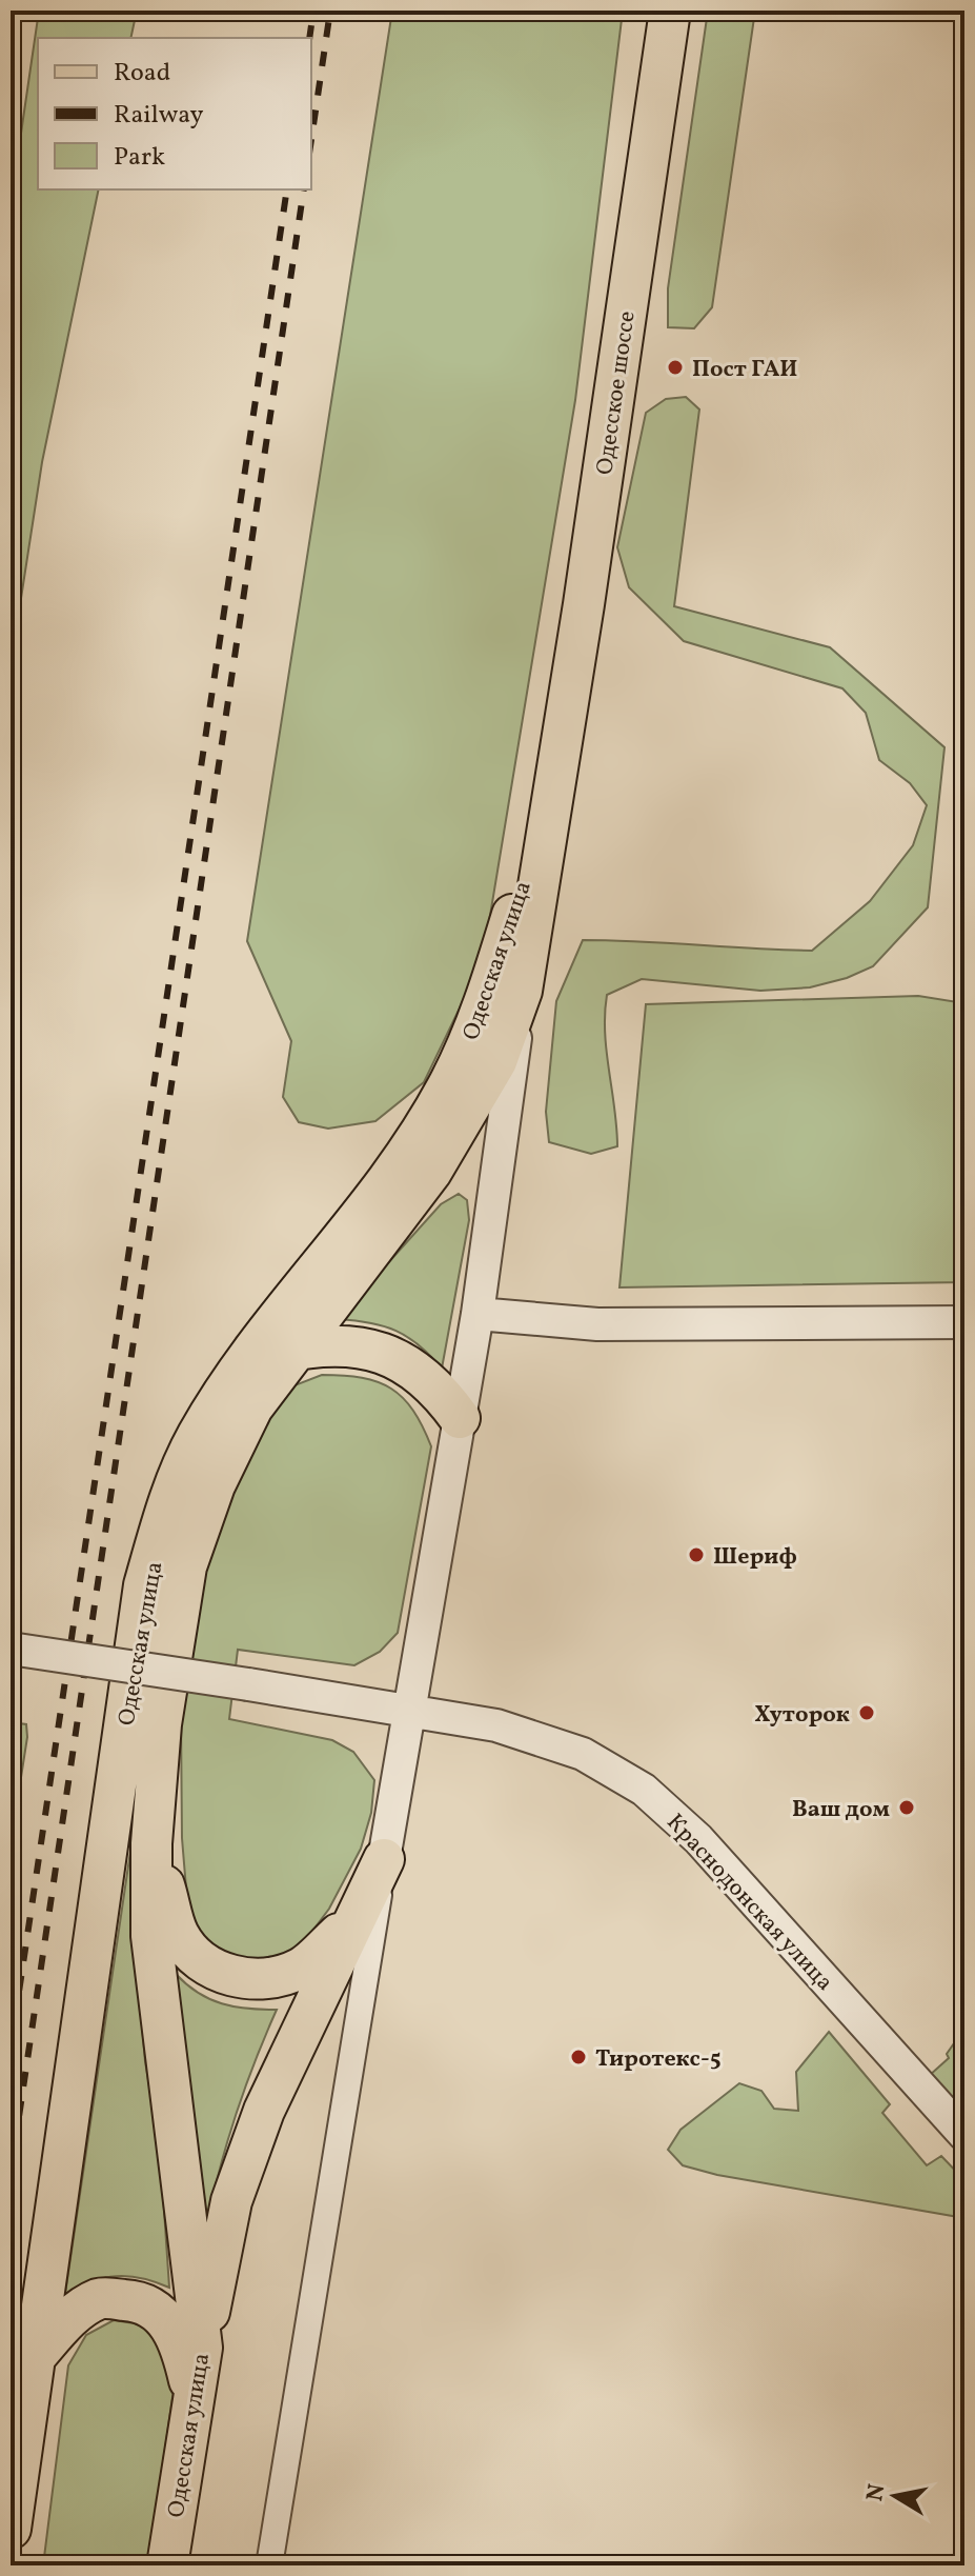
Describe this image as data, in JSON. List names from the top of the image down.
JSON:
{
  "streets": {
    "main road": ["Одесское шоссе", "Одесская улица"],
    "street": ["Краснодонская улица"]
  },
  "crossings": [
    ["Одесское шоссе", "Одесская улица"],
    ["Одесская улица", "Краснодонская улица"]
  ],
  "places": [
    "Пост ГАИ",
    "Шериф",
    "Хуторок",
    "Ваш дом",
    "Тиротекс-5"
  ],
  "legend": ["Road", "Railway", "Park"],
  "north": "left"
}
